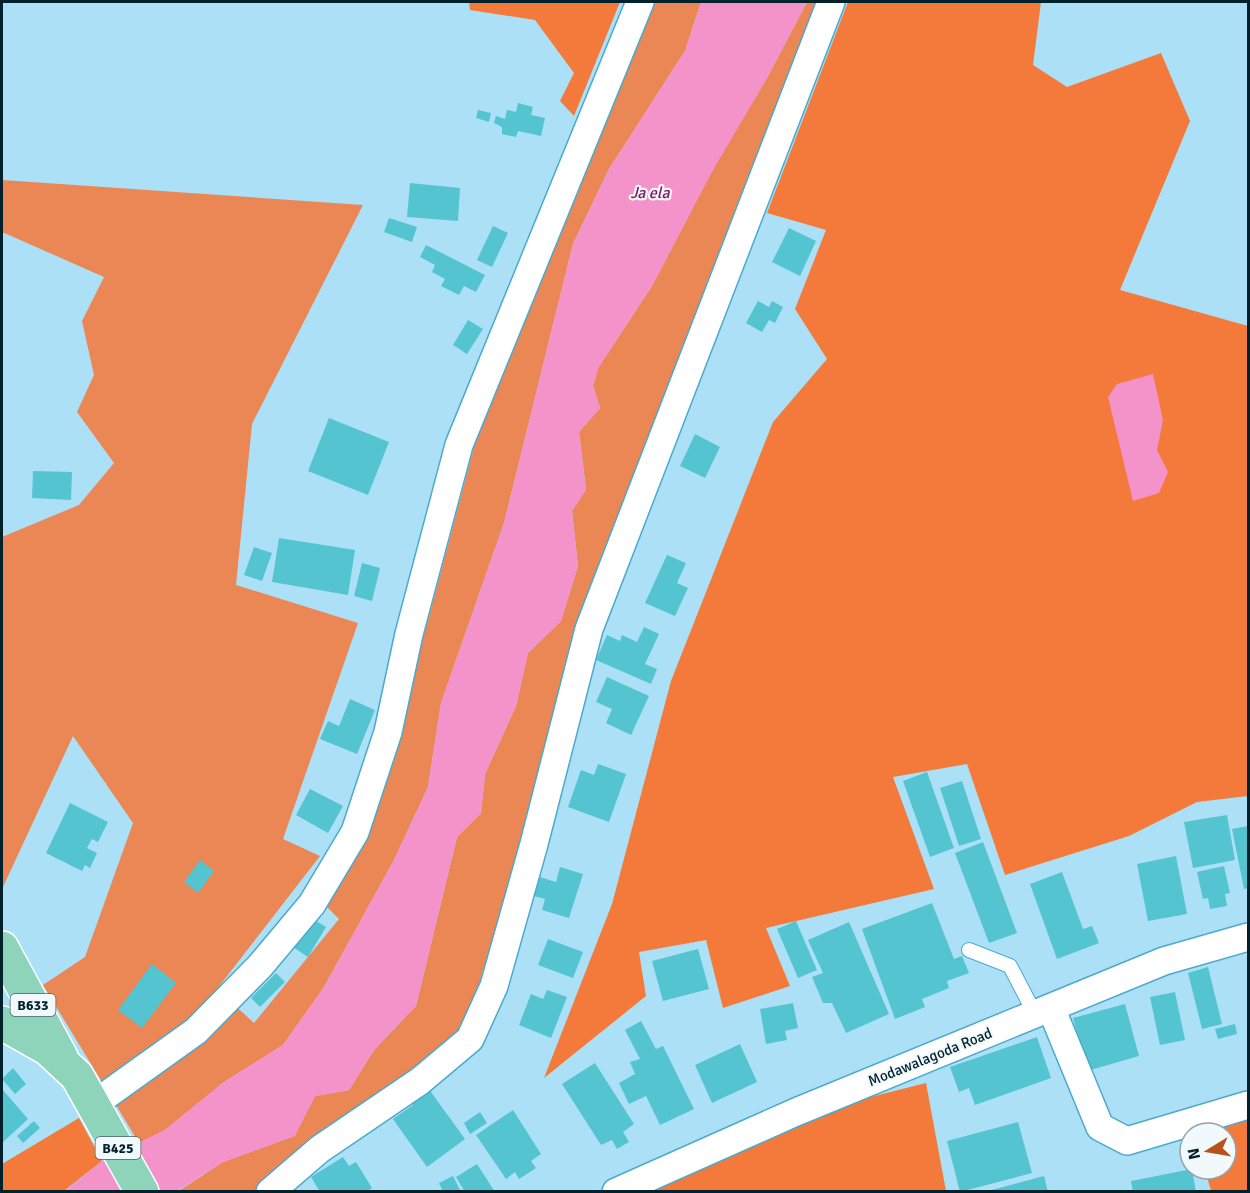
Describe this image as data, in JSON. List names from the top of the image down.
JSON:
{
  "streets": {
    "main road": ["B633", "B425"],
    "street": ["Modawalagoda Road"]
  },
  "crossings": [
    ["B633", "B425"]
  ],
  "water": ["Ja ela"],
  "north": "left"
}
